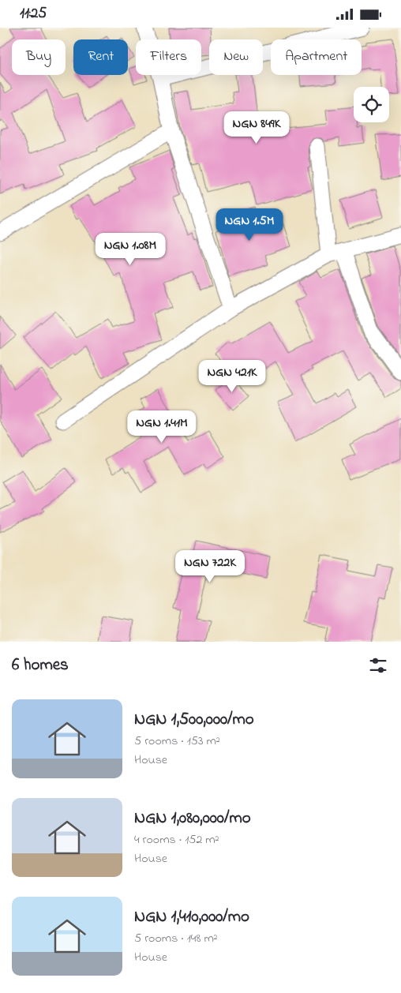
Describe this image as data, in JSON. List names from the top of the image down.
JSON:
{
  "page": {
    "status": "11:25",
    "chip": [
      "Buy",
      "Rent",
      "Filters",
      "New",
      "Apartment"
    ],
    "price": [
      "NGN 849K",
      "NGN 1.5M",
      "NGN 1.08M",
      "NGN 421K",
      "NGN 1.41M",
      "NGN 722K"
    ],
    "heading": "6 homes",
    "list": [
      {
        "name": "NGN 1,500,000/mo",
        "note": "5 rooms · 153 m² · House"
      },
      {
        "name": "NGN 1,080,000/mo",
        "note": "4 rooms · 152 m² · House"
      },
      {
        "name": "NGN 1,410,000/mo",
        "note": "5 rooms · 148 m² · House"
      }
    ]
  }
}
